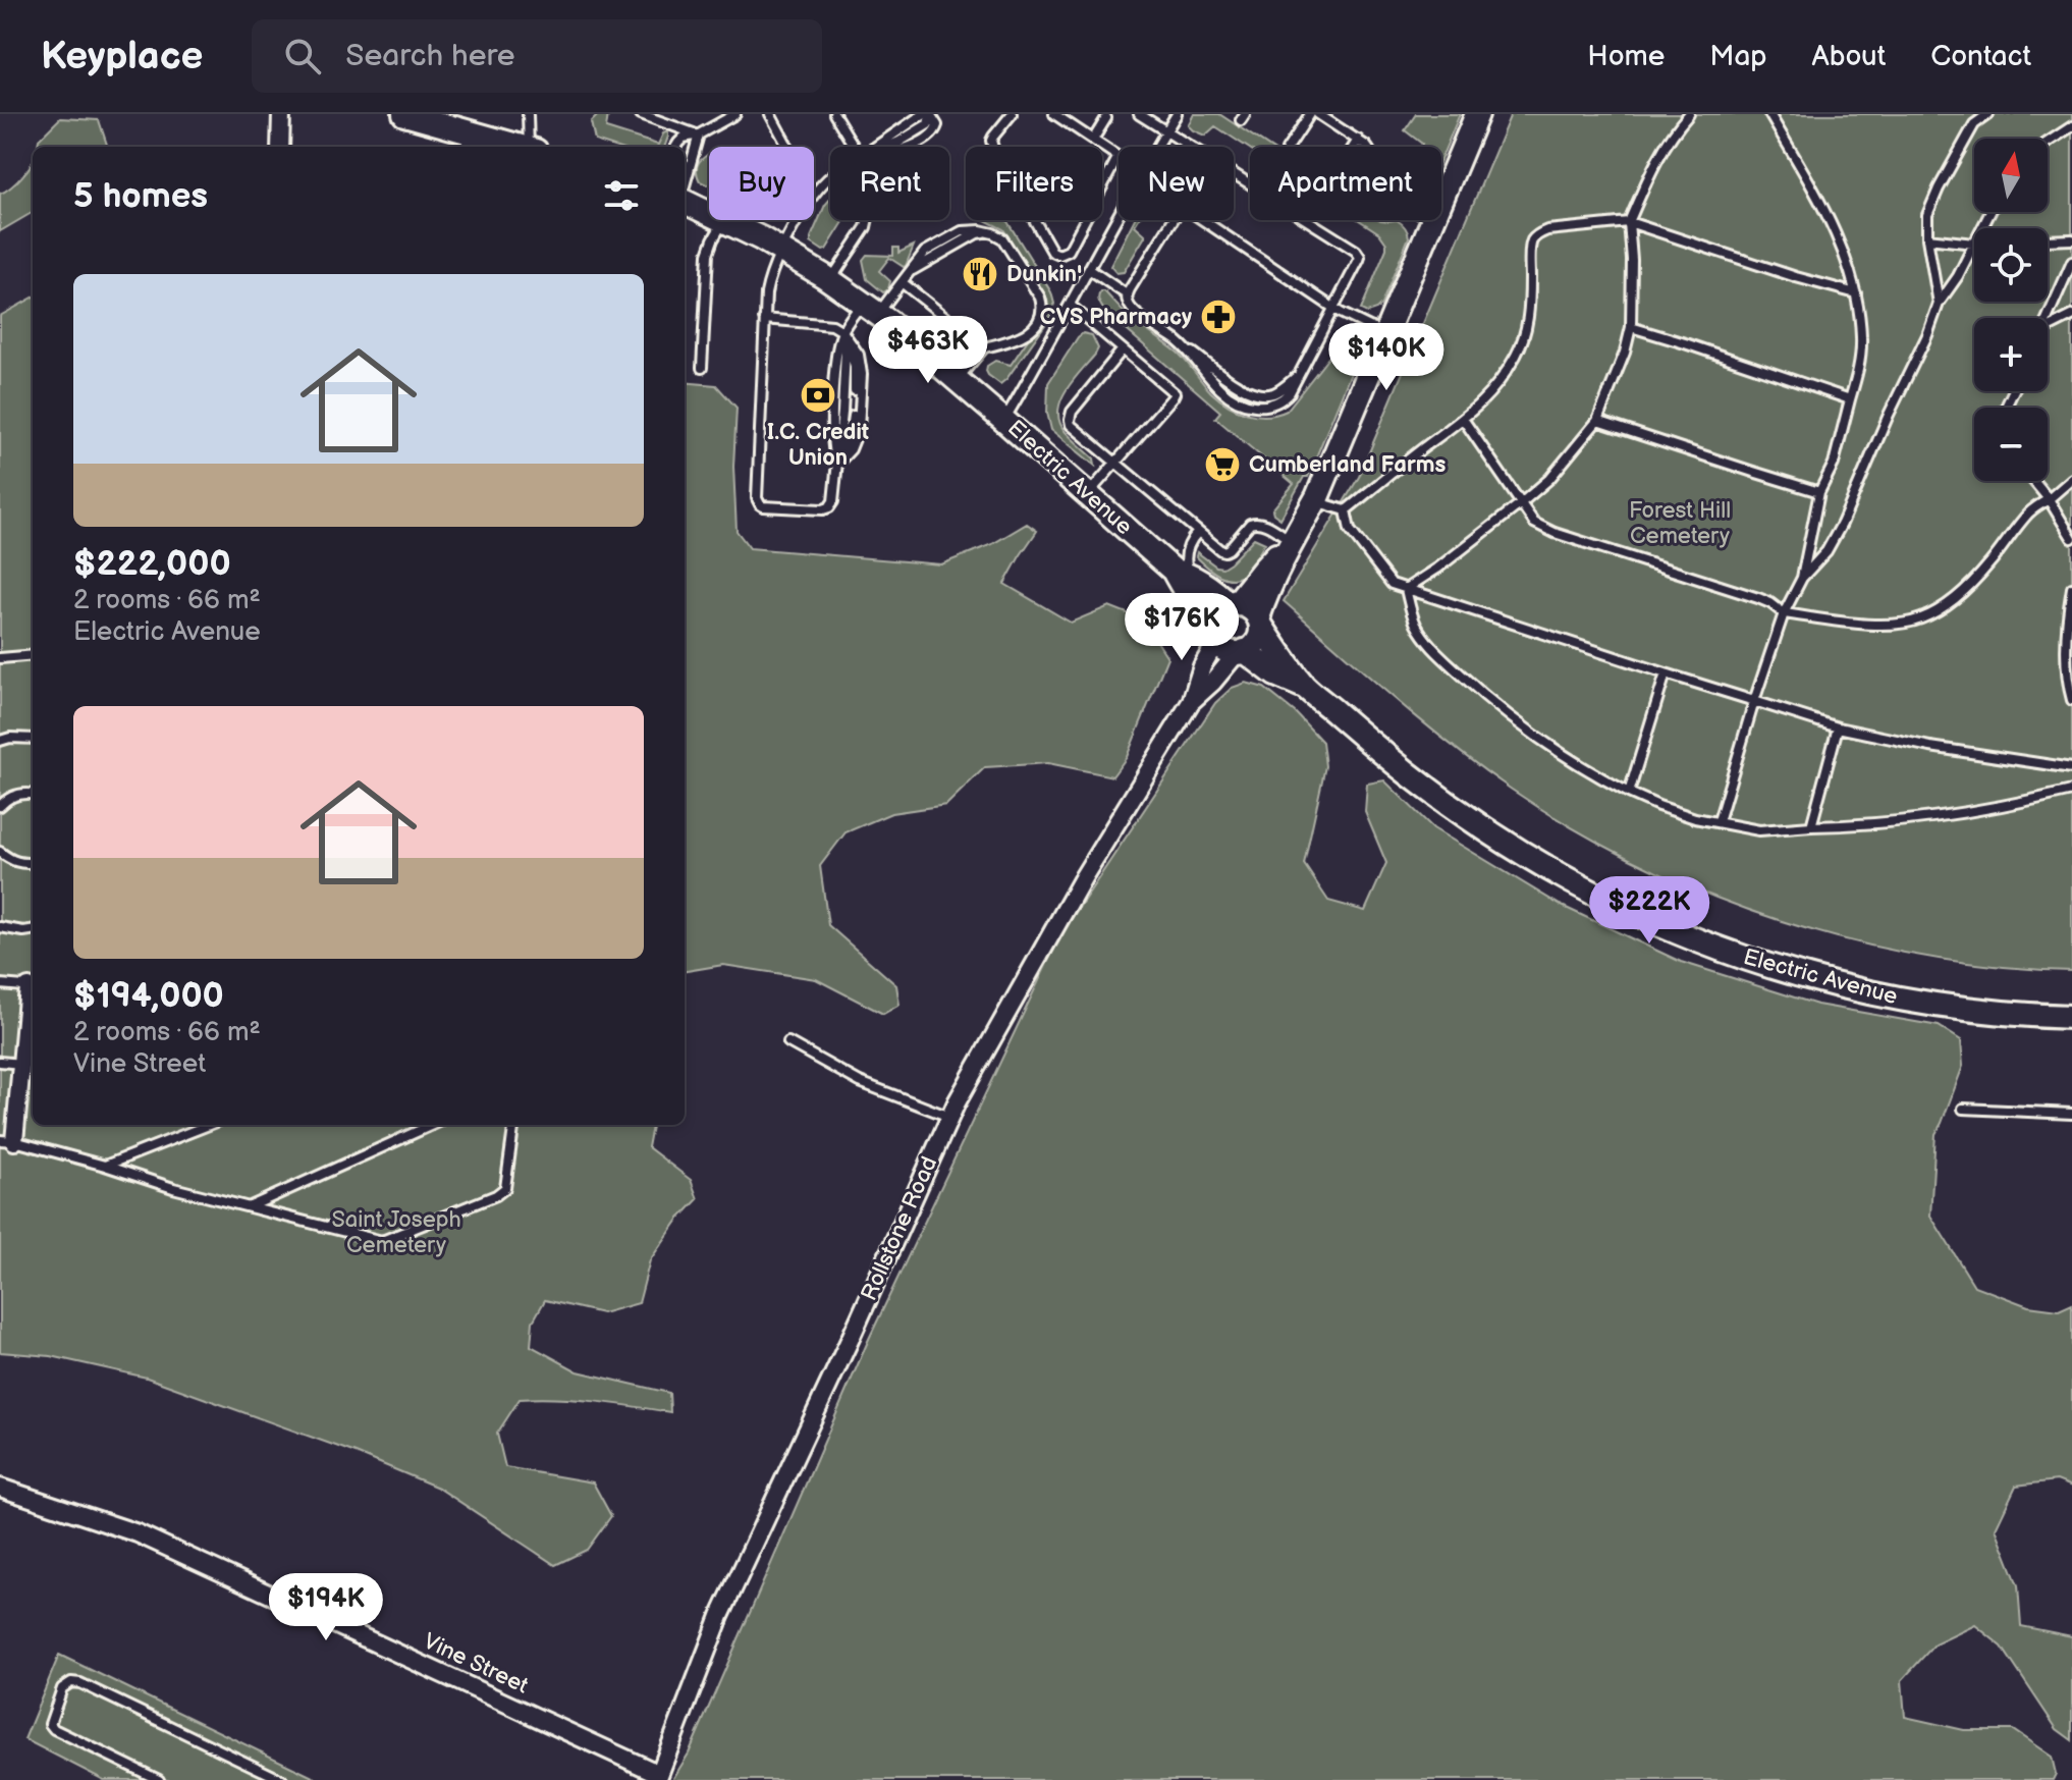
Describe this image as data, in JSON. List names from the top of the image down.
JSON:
{
  "streets": {
    "main road": ["Electric Avenue"],
    "street": ["Rollstone Road", "Vine Street"]
  },
  "crossings": [
    ["Electric Avenue", "Rollstone Road"],
    ["Rollstone Road", "Vine Street"]
  ],
  "parks": ["Forest Hill Cemetery", "Saint Joseph Cemetery"],
  "places": {
    "restaurant": ["Dunkin'"],
    "pharmacy": ["CVS Pharmacy"],
    "bank": ["I.C. Credit Union"],
    "supermarket": ["Cumberland Farms"]
  },
  "north": "top",
  "page": {
    "header": "Keyplace",
    "search": "Search here",
    "nav": [
      "Home",
      "Map",
      "About",
      "Contact"
    ],
    "map_buttons": ["+", "−"],
    "chip": [
      "Buy",
      "Rent",
      "Filters",
      "New",
      "Apartment"
    ],
    "heading": "5 homes",
    "list": [
      {
        "name": "$222,000",
        "note": "2 rooms · 66 m² · Electric Avenue"
      },
      {
        "name": "$194,000",
        "note": "2 rooms · 66 m² · Vine Street"
      }
    ],
    "price": [
      "$463K",
      "$140K",
      "$176K",
      "$222K",
      "$194K"
    ]
  }
}
